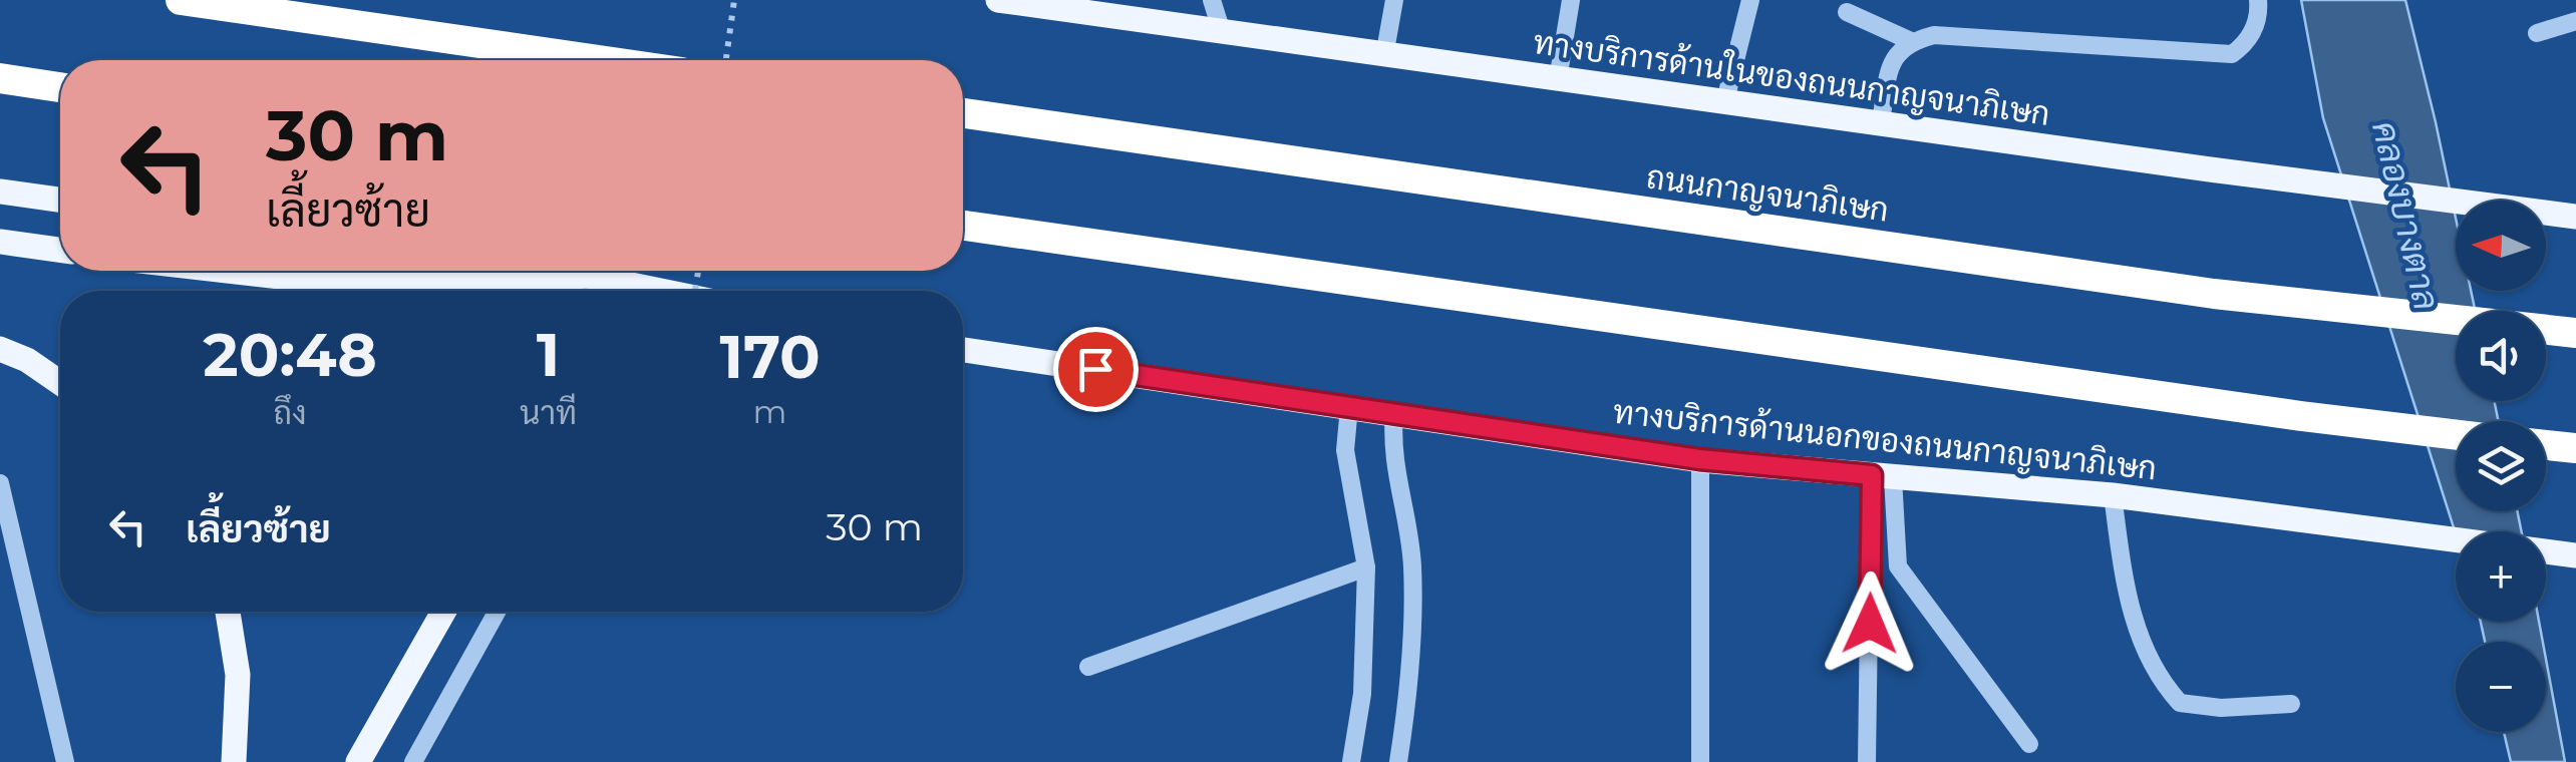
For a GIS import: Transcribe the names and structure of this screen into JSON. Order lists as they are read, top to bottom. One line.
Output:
{"streets":{"highway":["ถนนกาญจนาภิเษก"],"main road":["ทางบริการด้านในของถนนกาญจนาภิเษก","ทางบริการด้านนอกของถนนกาญจนาภิเษก"]},"water":["คลองบางตาล"],"north":"left","page":{"turn":["30 m","เลี้ยวซ้าย"],"map_buttons":["+","−"],"eta":["20:48","ถึง","1","นาที","170","m"],"list":[{"name":"เลี้ยวซ้าย","value":"30 m"}]}}
